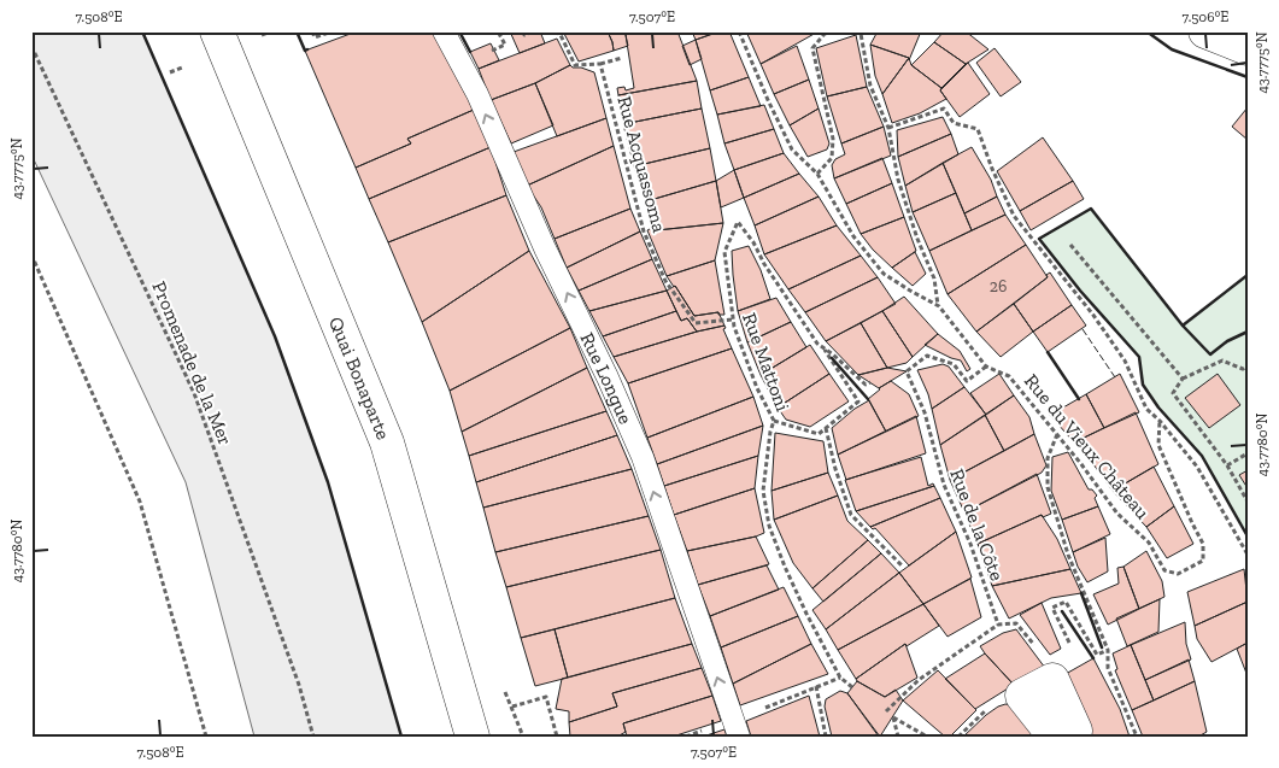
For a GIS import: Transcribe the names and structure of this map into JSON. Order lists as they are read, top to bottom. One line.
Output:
{"streets":{"main road":["Quai Bonaparte"],"lane":["Rue Longue"],"path":["Rue Acquassoma","Rue Mattoni","Promenade de la Mer","Rue du Vieux Château","Rue de la Côte"]},"crossings":[["Rue Acquassoma","Rue Mattoni"],["Rue du Vieux Château","Rue de la Côte"]],"one_way":["Rue Longue"],"house_numbers":["26"],"coordinates":["7.508°E","7.507°E","7.506°E","43.7775°N","43.7780°N"]}
